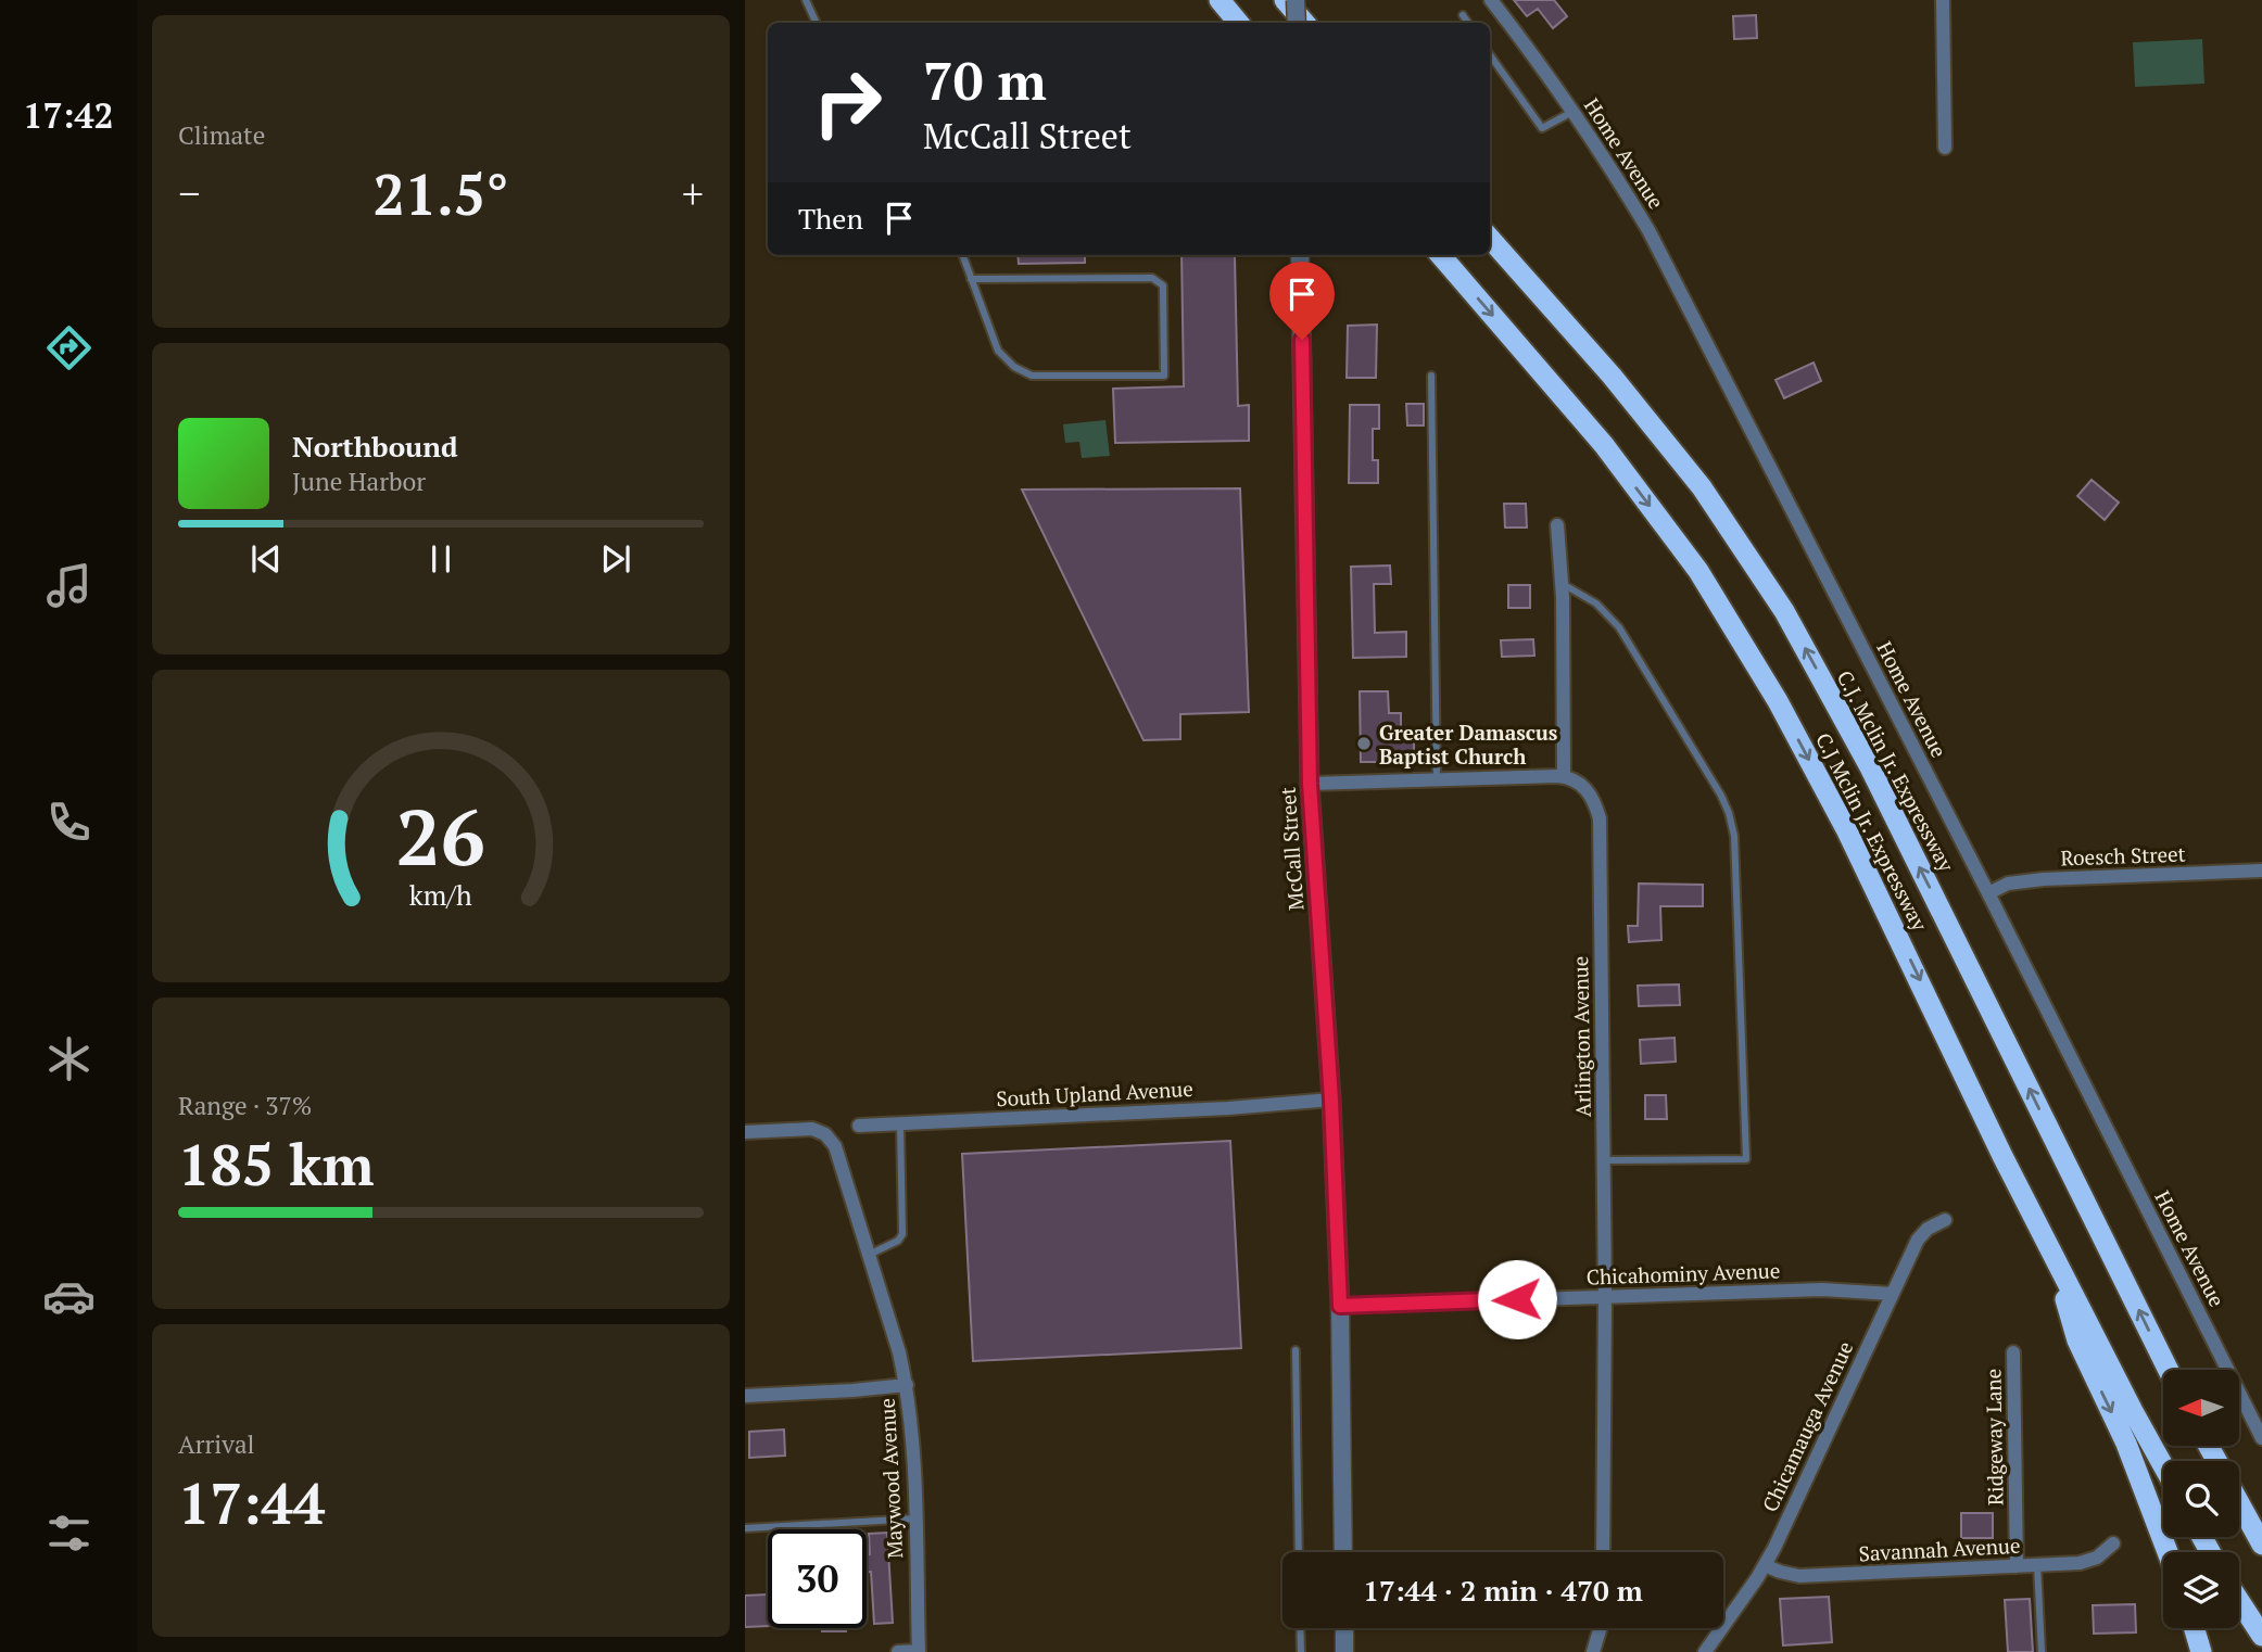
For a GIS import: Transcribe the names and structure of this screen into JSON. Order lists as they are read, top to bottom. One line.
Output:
{"streets":{"highway":["C.J. Mclin Jr. Expressway","C.J Mclin Jr. Expressway"],"street":["Home Avenue","McCall Street","Roesch Street","Arlington Avenue","South Upland Avenue","Chicahominy Avenue","Chicamauga Avenue","Ridgeway Lane","Maywood Avenue","Savannah Avenue"]},"crossings":[["Home Avenue","Roesch Street"],["McCall Street","South Upland Avenue"],["McCall Street","Chicahominy Avenue"],["Arlington Avenue","Chicahominy Avenue"],["Chicahominy Avenue","Chicamauga Avenue"],["Chicamauga Avenue","Savannah Avenue"],["Ridgeway Lane","Savannah Avenue"]],"one_way":["C.J. Mclin Jr. Expressway","C.J Mclin Jr. Expressway"],"places":["Greater Damascus Baptist Church"],"north":"left","page":{"tabs":"17:42","tile":["Climate",["Range · 37%","185 km"],["Arrival","17:44"]],"turn":["70 m","McCall Street"],"heat":["−","21.5°","+"],"then":"Then","song":["Northbound","June Harbor"],"limit":"30","trip":"17:44 · 2 min · 470 m","gauge":["26","km/h"]}}
